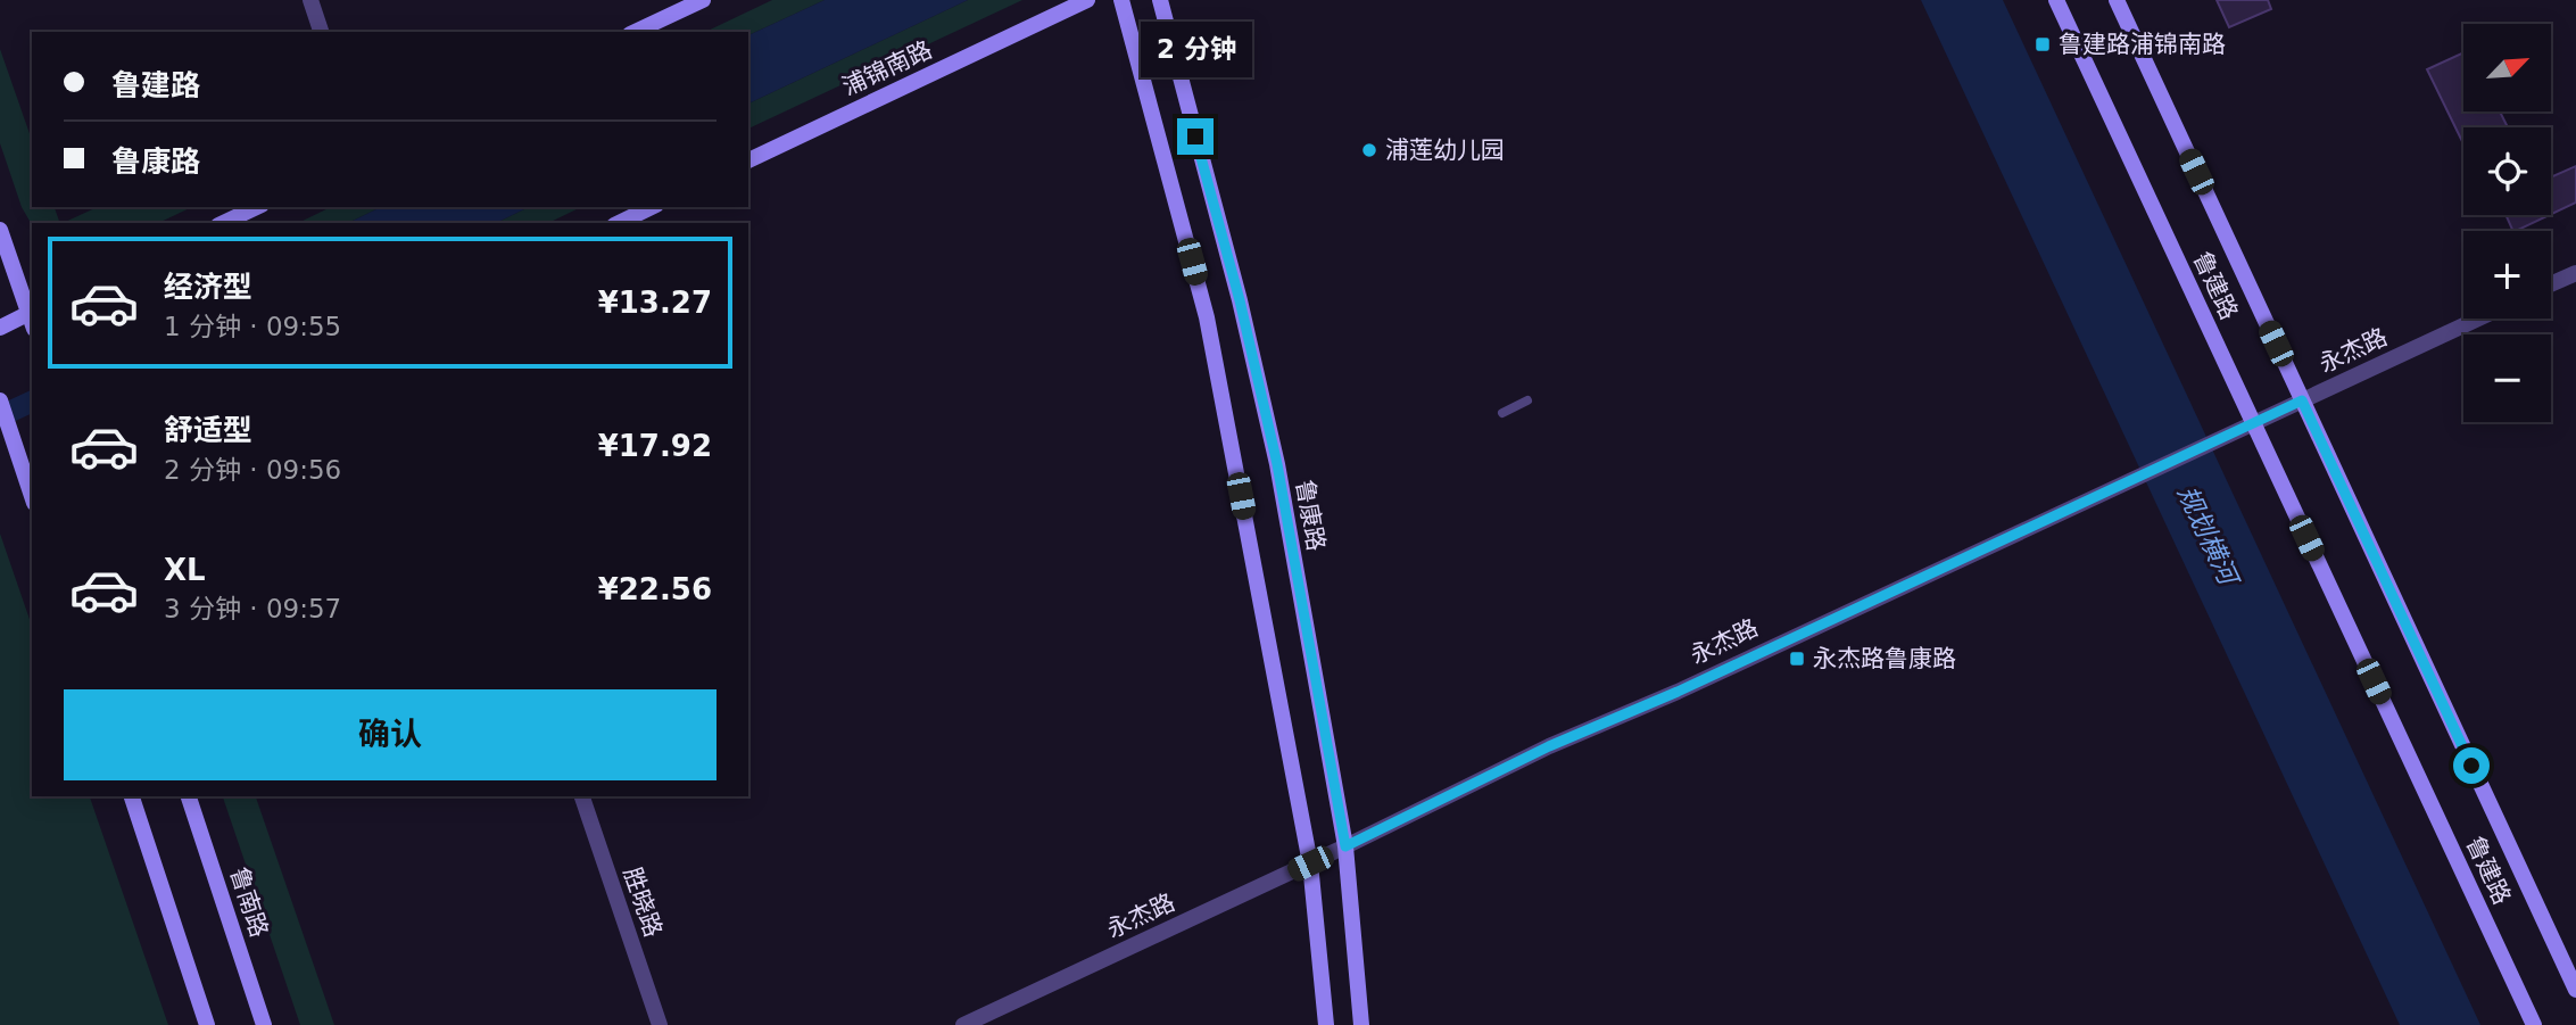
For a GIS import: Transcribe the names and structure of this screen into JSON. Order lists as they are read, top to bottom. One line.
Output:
{"streets":{"street":["浦锦南路","鲁建路","永杰路","鲁康路","鲁南路","胜晓路"]},"crossings":[["鲁建路","永杰路"],["永杰路","鲁康路"]],"water":["规划横河"],"places":{"transit":["鲁建路浦锦南路","永杰路鲁康路"],"other":["浦莲幼儿园"]},"north":"top right","page":{"bubble":"2 分钟","map_buttons":["+","−"],"banner":["鲁建路","鲁康路"],"list":[{"name":"经济型","note":"1 分钟 · 09:55","value":"¥13.27"},{"name":"舒适型","note":"2 分钟 · 09:56","value":"¥17.92"},{"name":"XL","note":"3 分钟 · 09:57","value":"¥22.56"}],"buttons":"确认"}}
